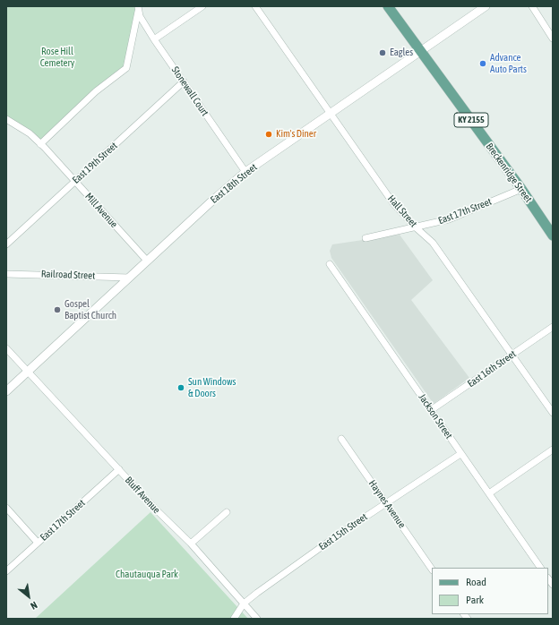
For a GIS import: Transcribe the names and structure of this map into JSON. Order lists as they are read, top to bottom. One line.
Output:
{"streets":{"main road":["KY 2155","Breckenridge Street"],"street":["Stonewall Court","East 19th Street","East 18th Street","Mill Avenue","Hall Street","East 17th Street","Railroad Street","East 16th Street","Jackson Street","Bluff Avenue","Haynes Avenue","East 15th Street"]},"crossings":[["Stonewall Court","East 19th Street"],["Stonewall Court","East 18th Street"],["East 19th Street","Mill Avenue"],["Breckenridge Street","East 18th Street"],["Breckenridge Street","East 17th Street"],["East 18th Street","Mill Avenue"],["East 18th Street","Hall Street"],["East 18th Street","Railroad Street"],["East 18th Street","Bluff Avenue"],["Hall Street","East 17th Street"],["Hall Street","East 16th Street"],["East 17th Street","Bluff Avenue"],["East 16th Street","Jackson Street"],["Jackson Street","East 15th Street"],["Bluff Avenue","East 15th Street"],["Haynes Avenue","East 15th Street"]],"parks":["Rose Hill Cemetery","Chautauqua Park"],"places":["Eagles","Advance Auto Parts","Kim's Diner","Gospel Baptist Church","Sun Windows & Doors"],"legend":["Road","Park"],"north":"bottom right"}
